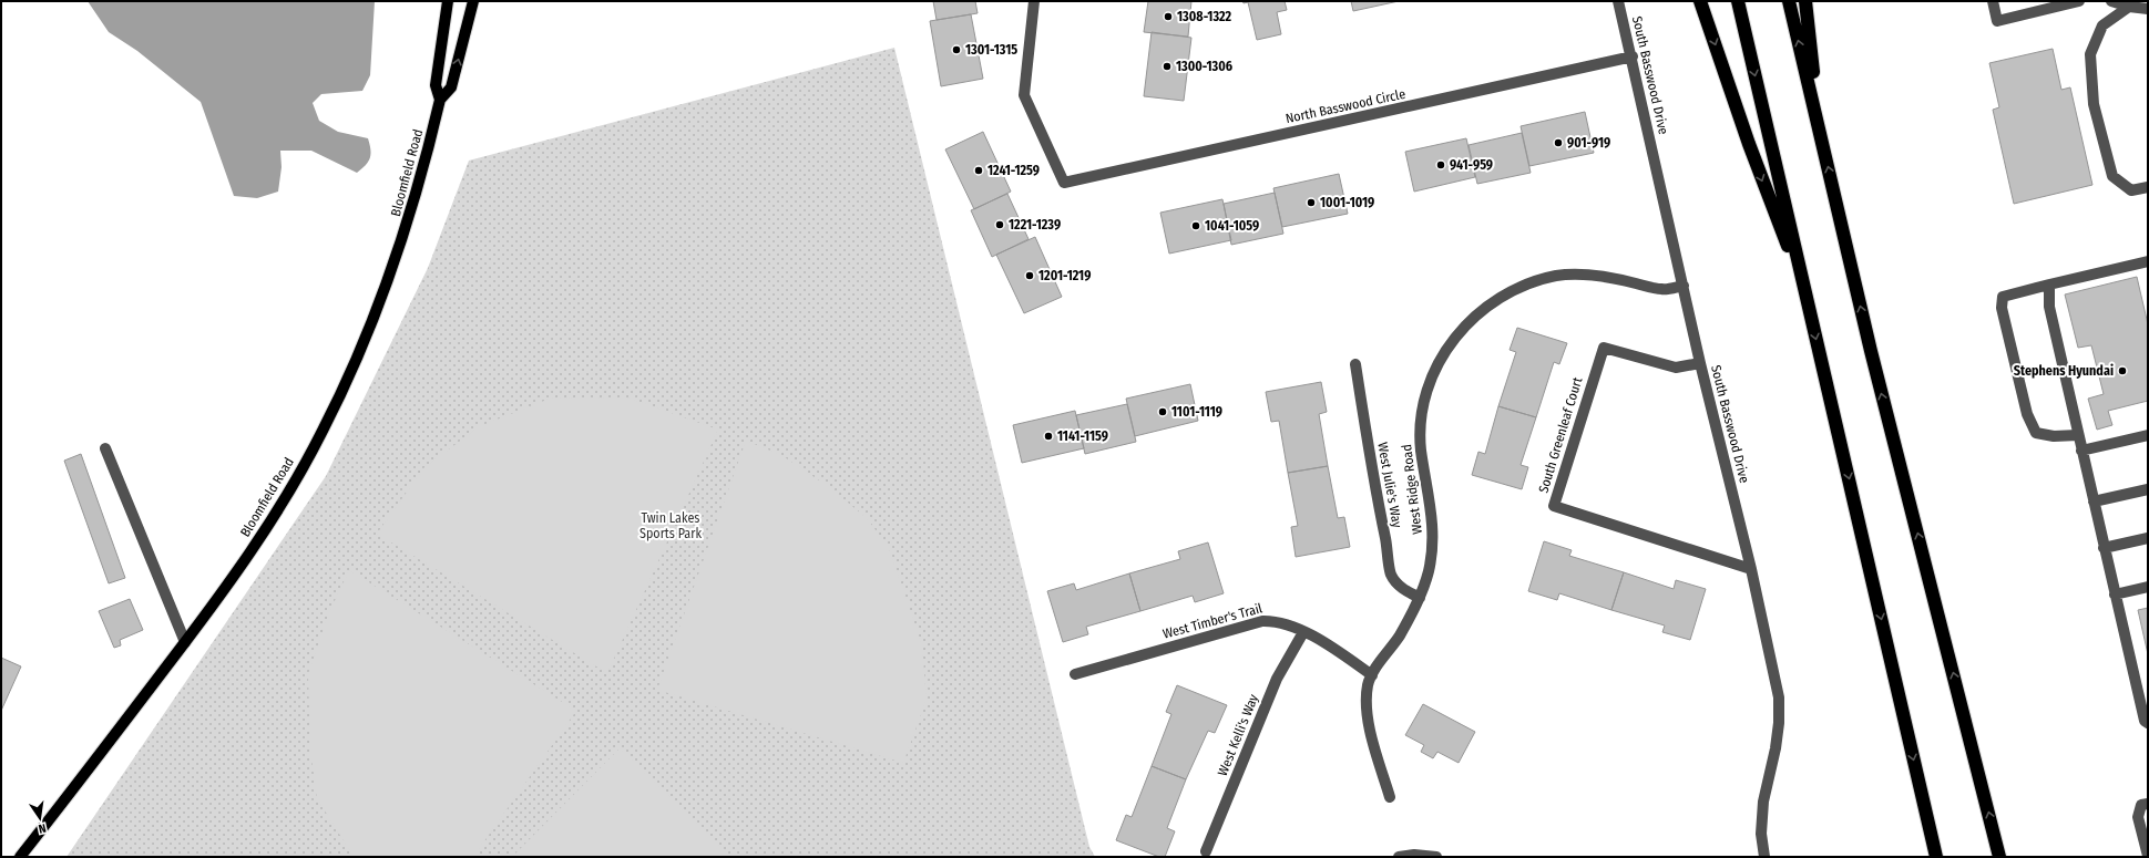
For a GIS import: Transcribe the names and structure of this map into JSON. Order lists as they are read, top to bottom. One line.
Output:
{"streets":{"main road":["Bloomfield Road"],"street":["South Basswood Drive","North Basswood Circle","South Greenleaf Court","West Julie's Way","West Ridge Road","West Timber's Trail","West Kelli's Way"]},"crossings":[["South Basswood Drive","North Basswood Circle"],["South Basswood Drive","South Greenleaf Court"],["South Basswood Drive","West Ridge Road"],["West Julie's Way","West Ridge Road"],["West Ridge Road","West Timber's Trail"],["West Timber's Trail","West Kelli's Way"]],"parks":["Twin Lakes Sports Park"],"places":["1308-1322","1301-1315","1300-1306","901-919","941-959","1241-1259","1001-1019","1221-1239","1041-1059","1201-1219","Stephens Hyundai","1101-1119","1141-1159"],"north":"bottom"}
